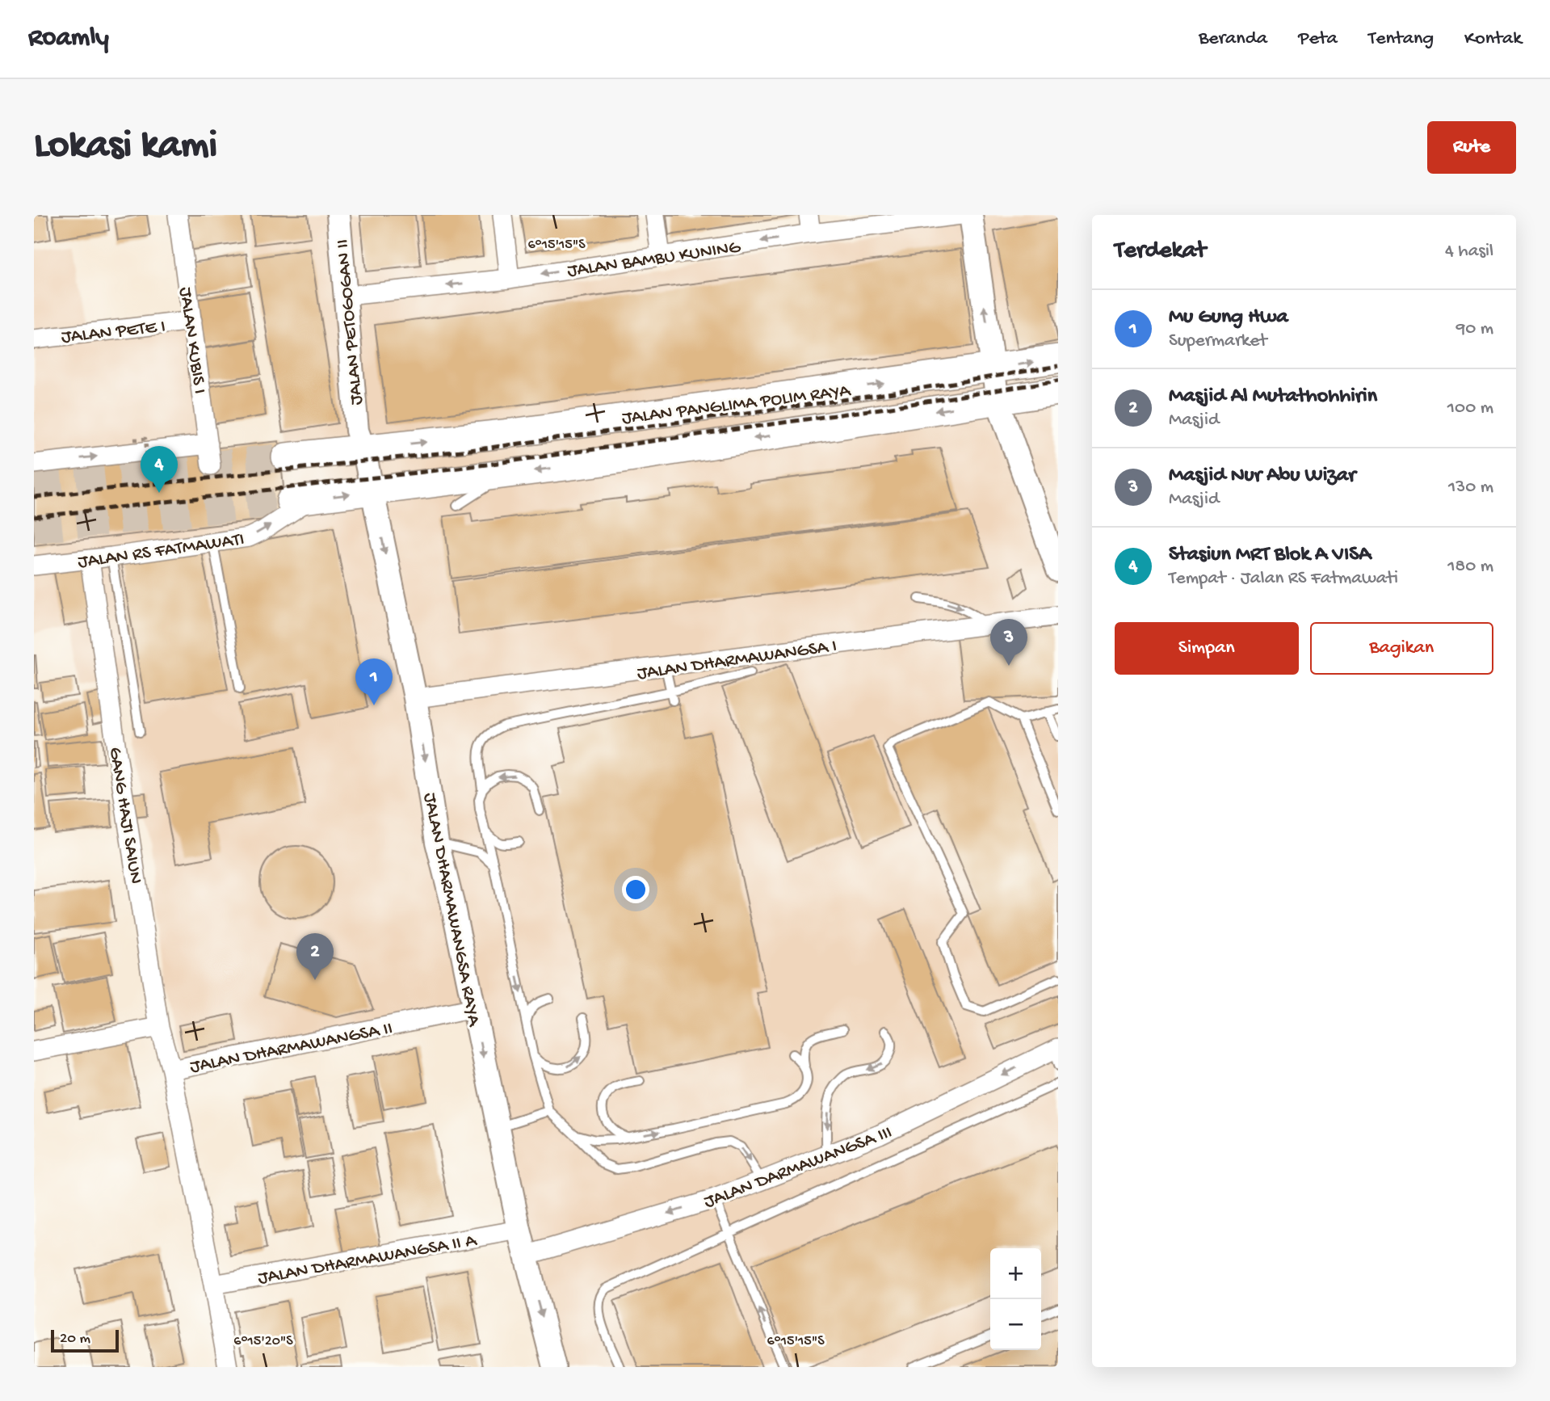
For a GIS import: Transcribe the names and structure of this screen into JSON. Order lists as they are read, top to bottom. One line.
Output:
{"streets":{"main road":["JALAN PANGLIMA POLIM RAYA","JALAN RS FATMAWATI"],"street":["JALAN BAMBU KUNING","JALAN PETOGOGAN II","JALAN PETE I","JALAN KUBIS I","JALAN DHARMAWANGSA I","GANG HAJI SAIUN","JALAN DHARMAWANGSA RAYA","JALAN DHARMAWANGSA II","JALAN DARMAWANGSA III","JALAN DHARMAWANGSA II A"]},"crossings":[["JALAN BAMBU KUNING","JALAN PETOGOGAN II"],["JALAN PETOGOGAN II","JALAN PANGLIMA POLIM RAYA"],["JALAN PETOGOGAN II","JALAN DHARMAWANGSA RAYA"],["JALAN PETE I","JALAN KUBIS I"],["JALAN PANGLIMA POLIM RAYA","JALAN RS FATMAWATI"],["JALAN PANGLIMA POLIM RAYA","JALAN DHARMAWANGSA RAYA"],["JALAN RS FATMAWATI","GANG HAJI SAIUN"],["JALAN RS FATMAWATI","JALAN DHARMAWANGSA RAYA"],["JALAN DHARMAWANGSA I","JALAN DHARMAWANGSA RAYA"],["GANG HAJI SAIUN","JALAN DHARMAWANGSA II"],["JALAN DHARMAWANGSA RAYA","JALAN DHARMAWANGSA II"],["JALAN DHARMAWANGSA RAYA","JALAN DARMAWANGSA III"],["JALAN DHARMAWANGSA RAYA","JALAN DHARMAWANGSA II A"],["JALAN DHARMAWANGSA II","JALAN DHARMAWANGSA II A"]],"one_way":["JALAN BAMBU KUNING","JALAN DHARMAWANGSA RAYA","JALAN DARMAWANGSA III"],"scale_bar":"20 m","page":{"header":"Roamly","nav":["Beranda","Peta","Tentang","Kontak"],"buttons":["Rute",["Simpan","Bagikan"]],"title":"Lokasi kami","heading":["Terdekat","4 hasil"],"list":[{"mark":"1","name":"Mu Gung Hwa","note":"Supermarket","value":"90 m"},{"mark":"2","name":"Masjid Al Mutathohhirin","note":"Masjid","value":"100 m"},{"mark":"3","name":"Masjid Nur Abu Wizar","note":"Masjid","value":"130 m"},{"mark":"4","name":"Stasiun MRT Blok A VISA","note":"Tempat · Jalan RS Fatmawati","value":"180 m"}],"pins":["4","3","1","2"],"map_buttons":["+","−"],"scale":"20 m"},"coordinates":["6°15'15\"S","6°15'20\"S"]}
